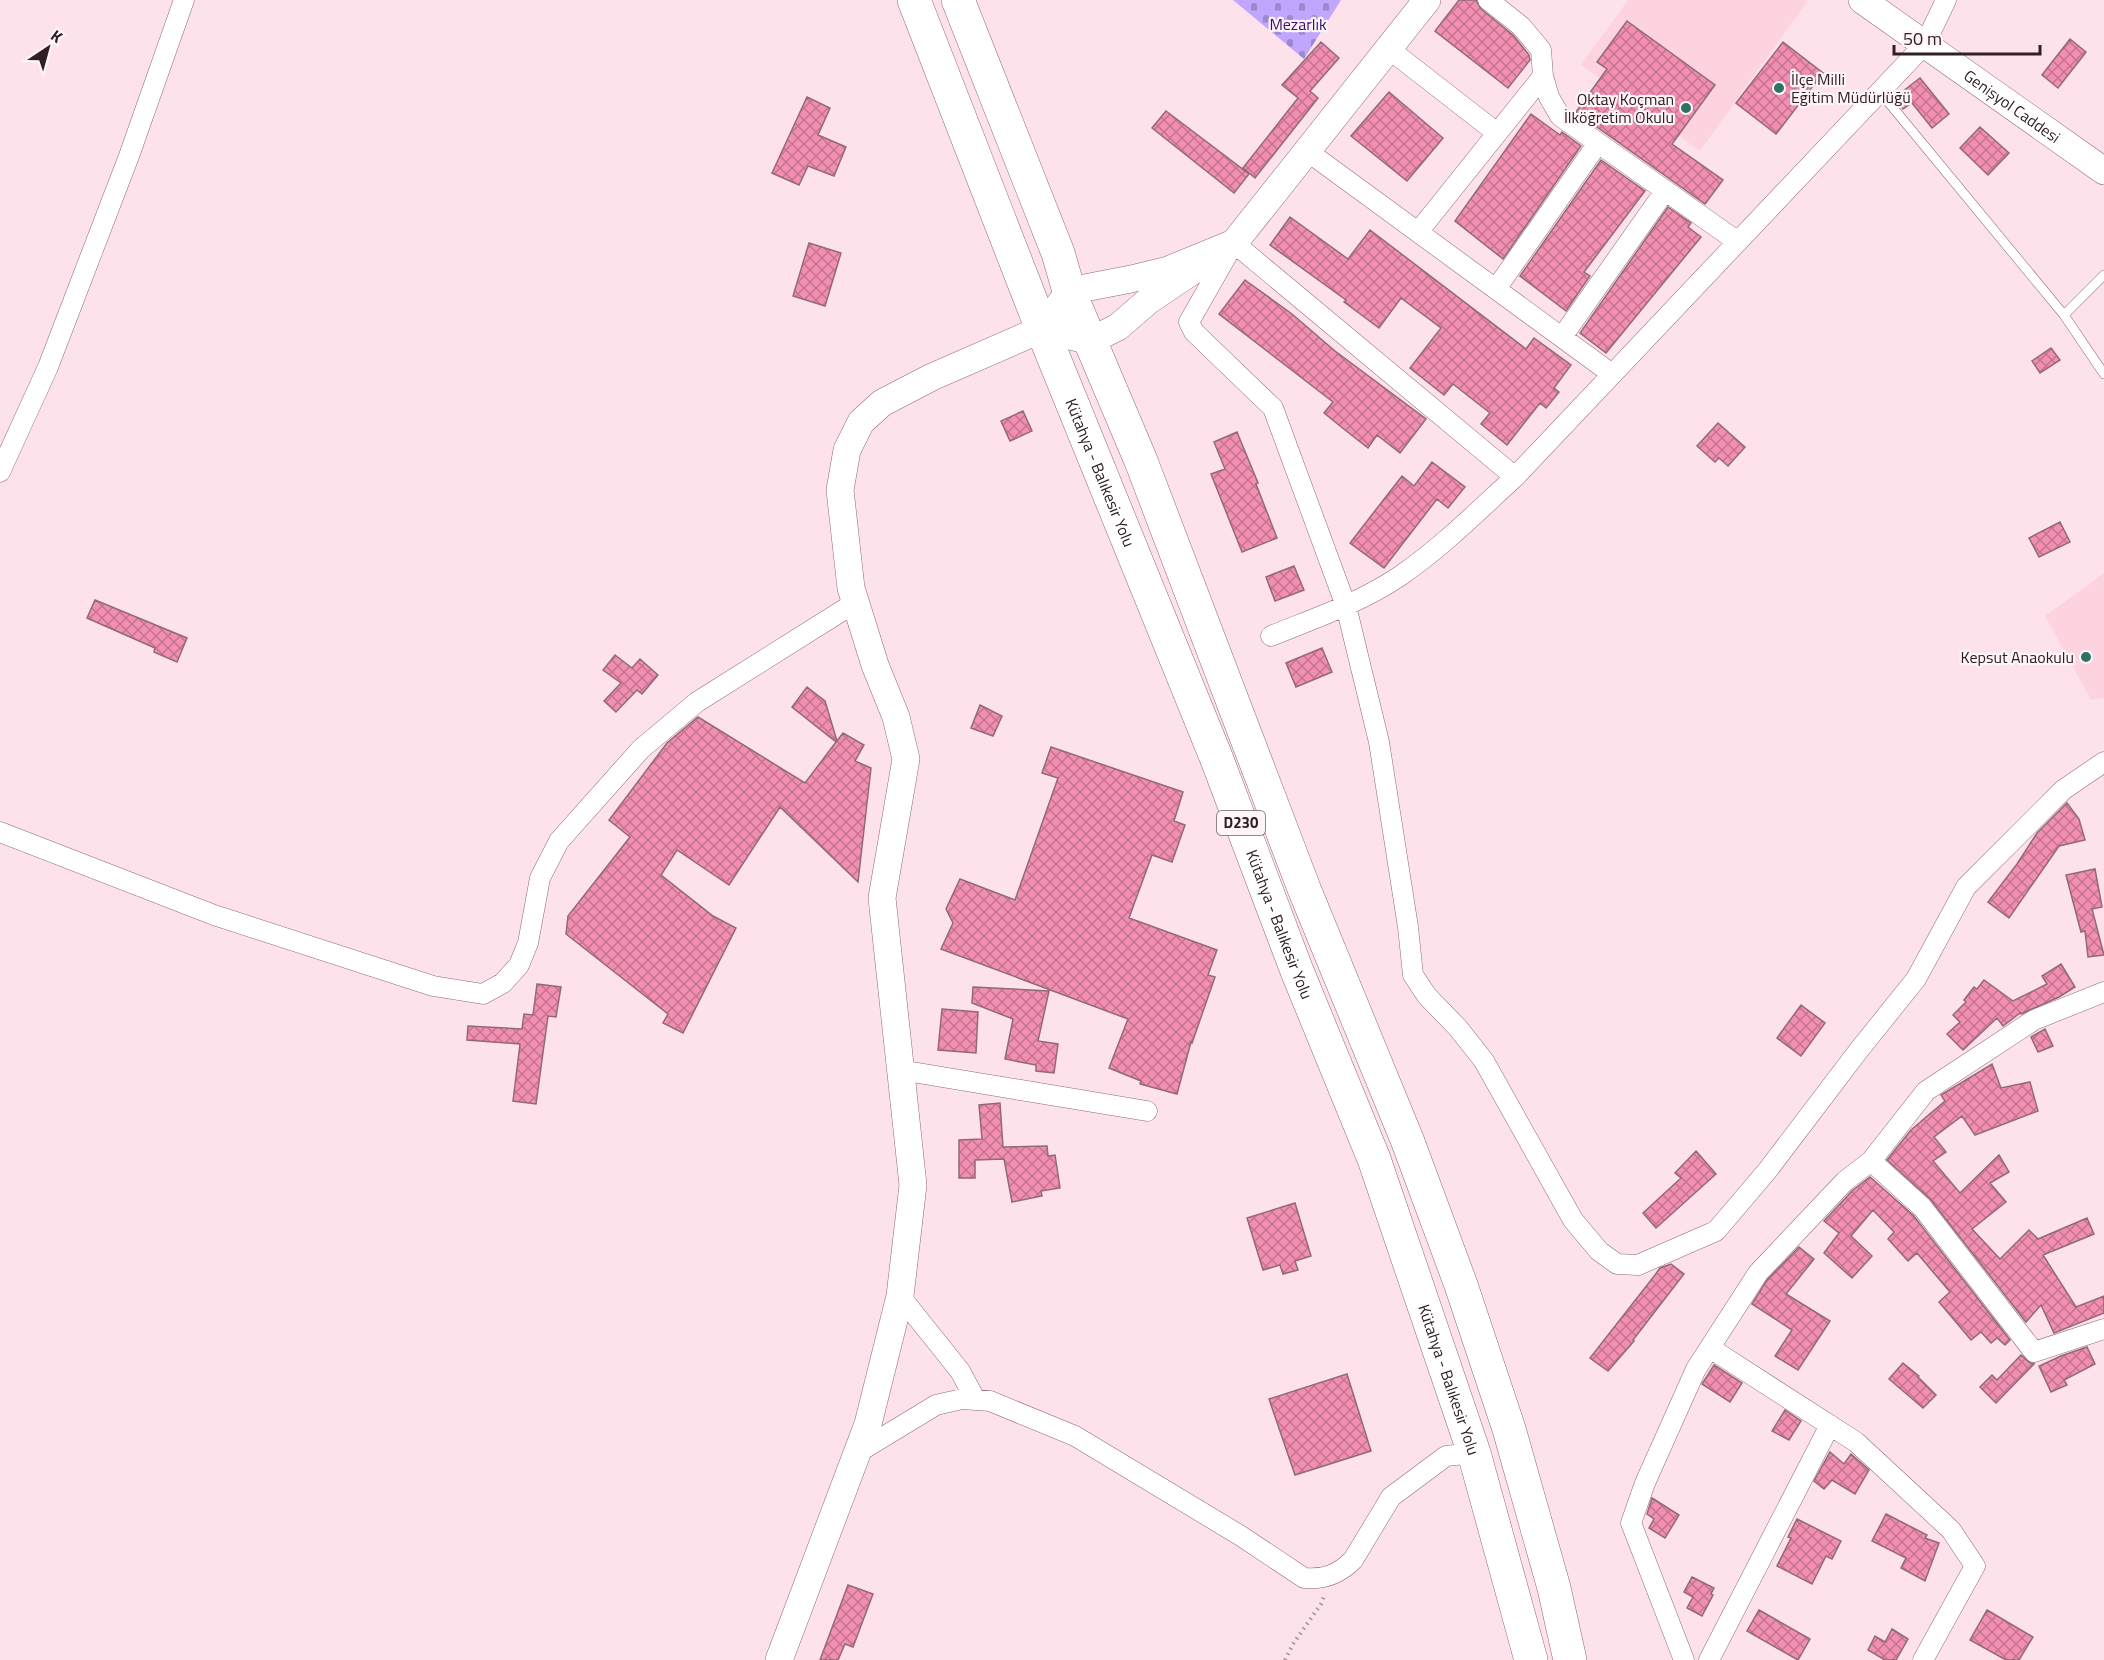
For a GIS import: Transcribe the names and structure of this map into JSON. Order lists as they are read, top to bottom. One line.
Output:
{"streets":{"highway":["Kütahya - Balıkesir Yolu","D230"],"street":["Genişyol Caddesi"]},"parks":["Mezarlık"],"places":["İlçe Milli Eğitim Müdürlüğü","Oktay Koçman İlköğretim Okulu","Kepsut Anaokulu"],"scale_bar":"50 m","north":"top right"}
